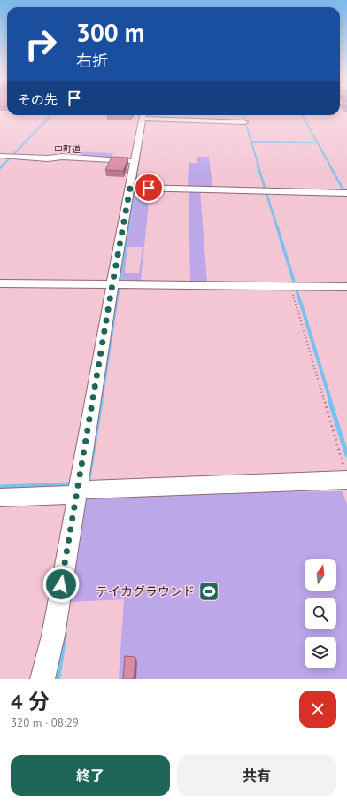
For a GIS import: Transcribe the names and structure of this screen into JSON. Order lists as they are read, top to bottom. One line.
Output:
{"streets":{"street":["中町道"]},"places":{"sports":["テイカグラウンド"]},"north":"top","page":{"turn":["300 m","右折"],"then":"その先","heading":["4 分","320 m · 08:29"],"buttons":["終了","共有"]}}
